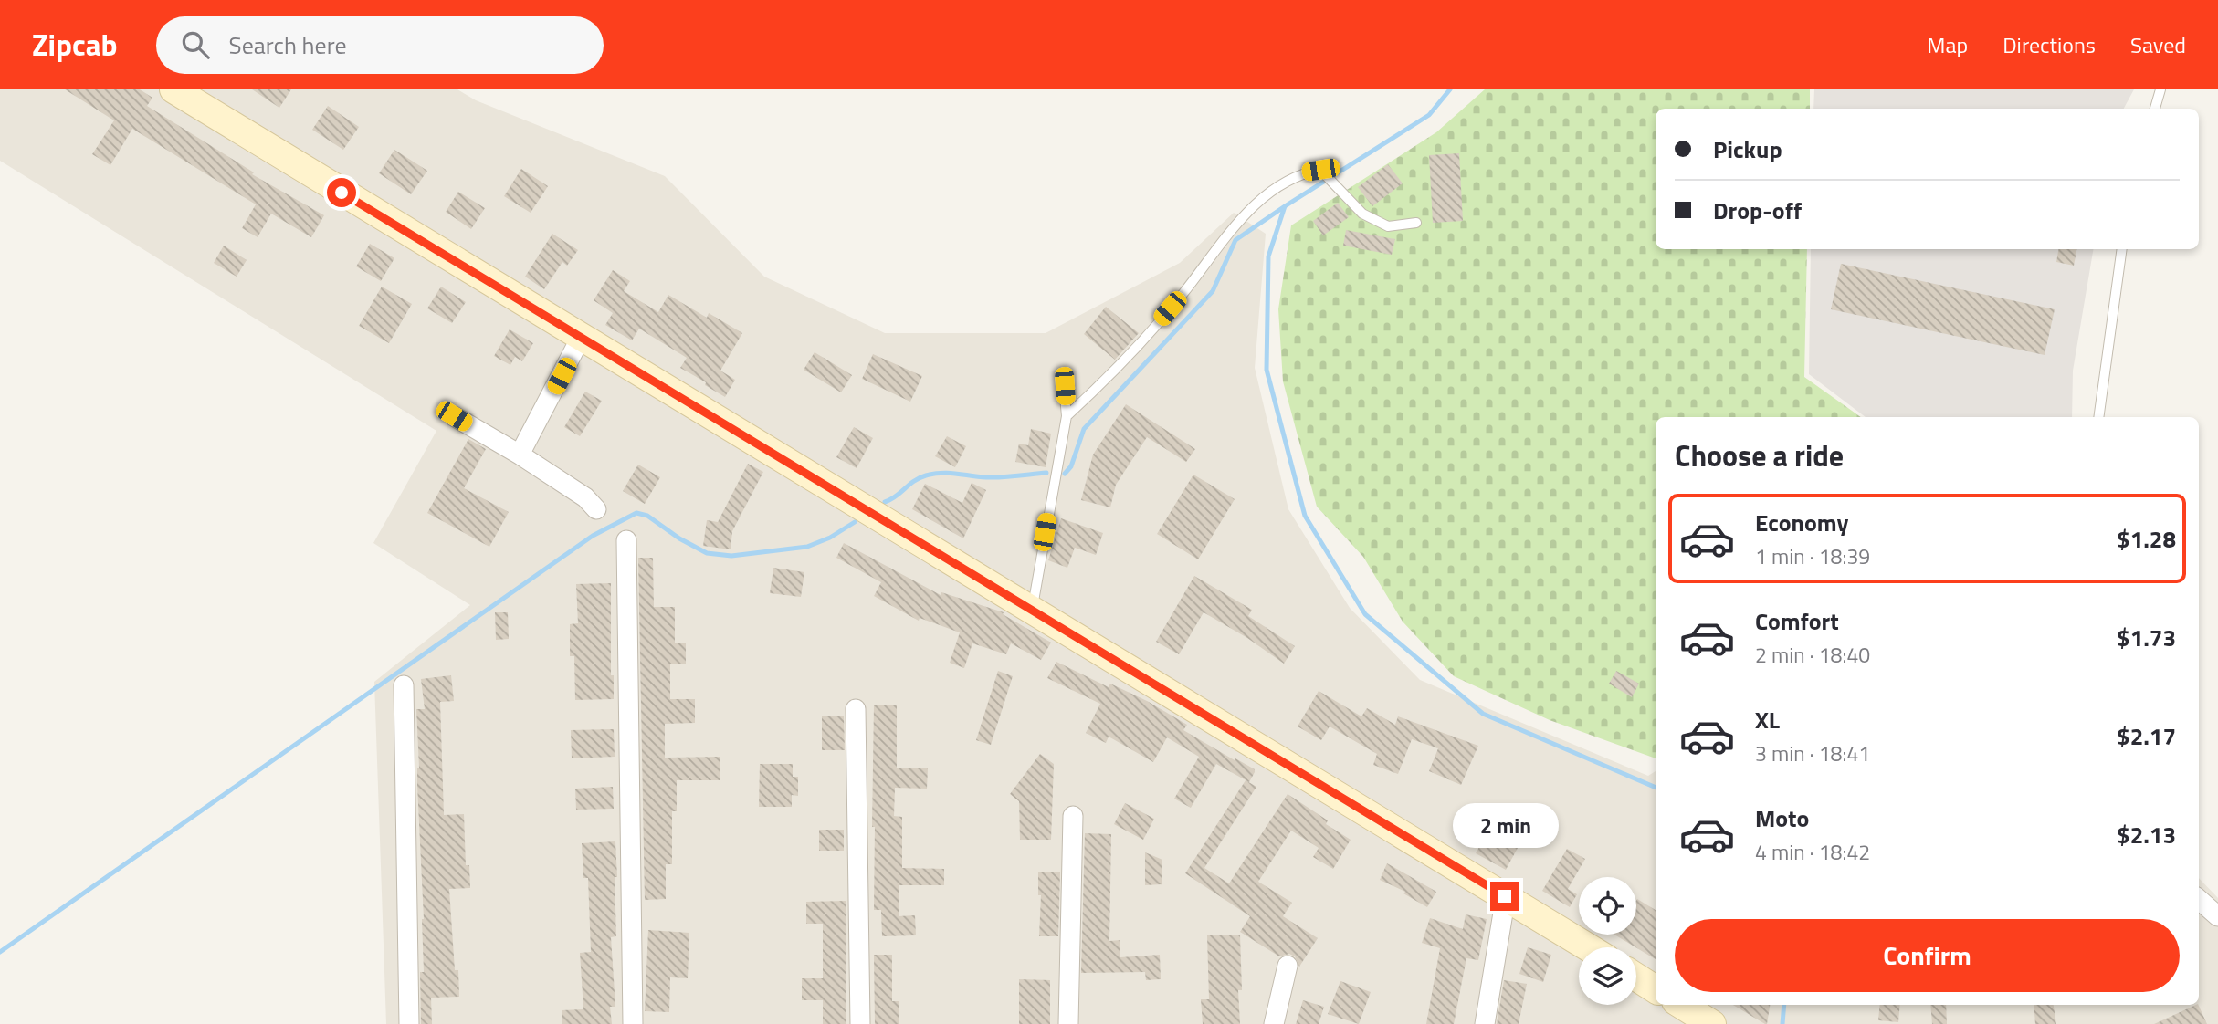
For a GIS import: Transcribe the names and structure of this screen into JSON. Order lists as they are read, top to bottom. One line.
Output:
{"page":{"header":"Zipcab","search":"Search here","nav":["Map","Directions","Saved"],"banner":["Pickup","Drop-off"],"heading":"Choose a ride","list":[{"name":"Economy","note":"1 min · 18:39","value":"$1.28"},{"name":"Comfort","note":"2 min · 18:40","value":"$1.73"},{"name":"XL","note":"3 min · 18:41","value":"$2.17"},{"name":"Moto","note":"4 min · 18:42","value":"$2.13"}],"bubble":"2 min","buttons":"Confirm"}}
